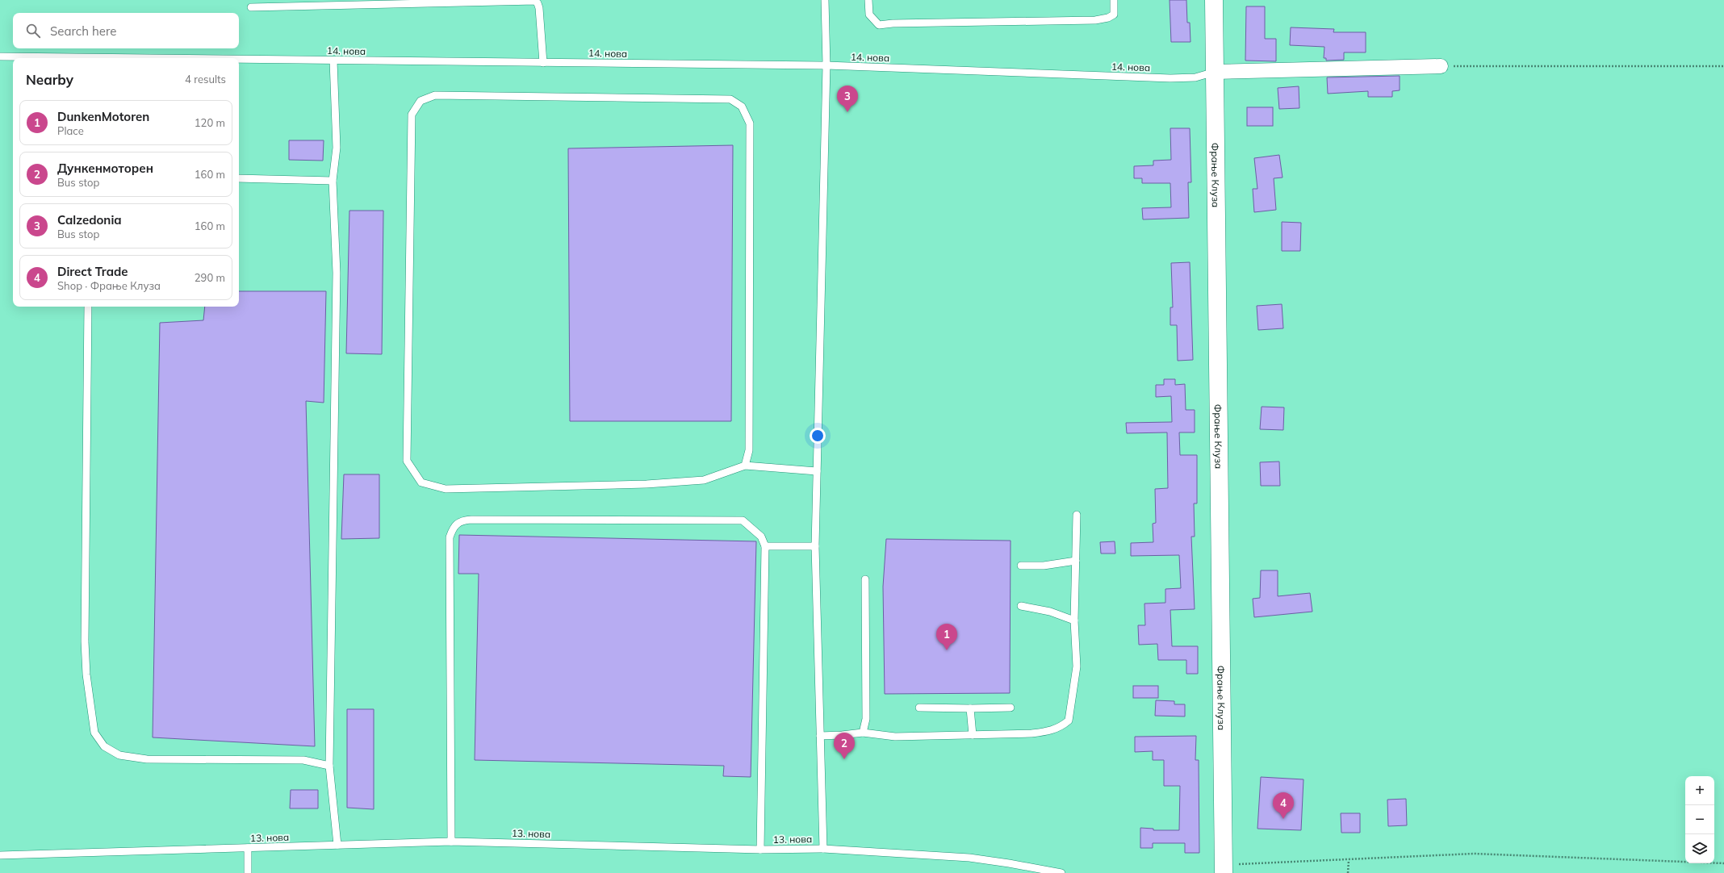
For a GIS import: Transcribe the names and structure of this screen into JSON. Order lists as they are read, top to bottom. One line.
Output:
{"streets":{"main road":["Фрање Клуза"],"lane":["14. нова","13. нова"]},"crossings":[["14. нова","Фрање Клуза"]],"page":{"search":"Search here","heading":["Nearby","4 results"],"pins":["3","1","2","4"],"list":[{"mark":"1","name":"DunkenMotoren","note":"Place","value":"120 m"},{"mark":"2","name":"Дункенмоторен","note":"Bus stop","value":"160 m"},{"mark":"3","name":"Calzedonia","note":"Bus stop","value":"160 m"},{"mark":"4","name":"Direct Trade","note":"Shop · Фрање Клуза","value":"290 m"}],"map_buttons":["+","−"]}}
